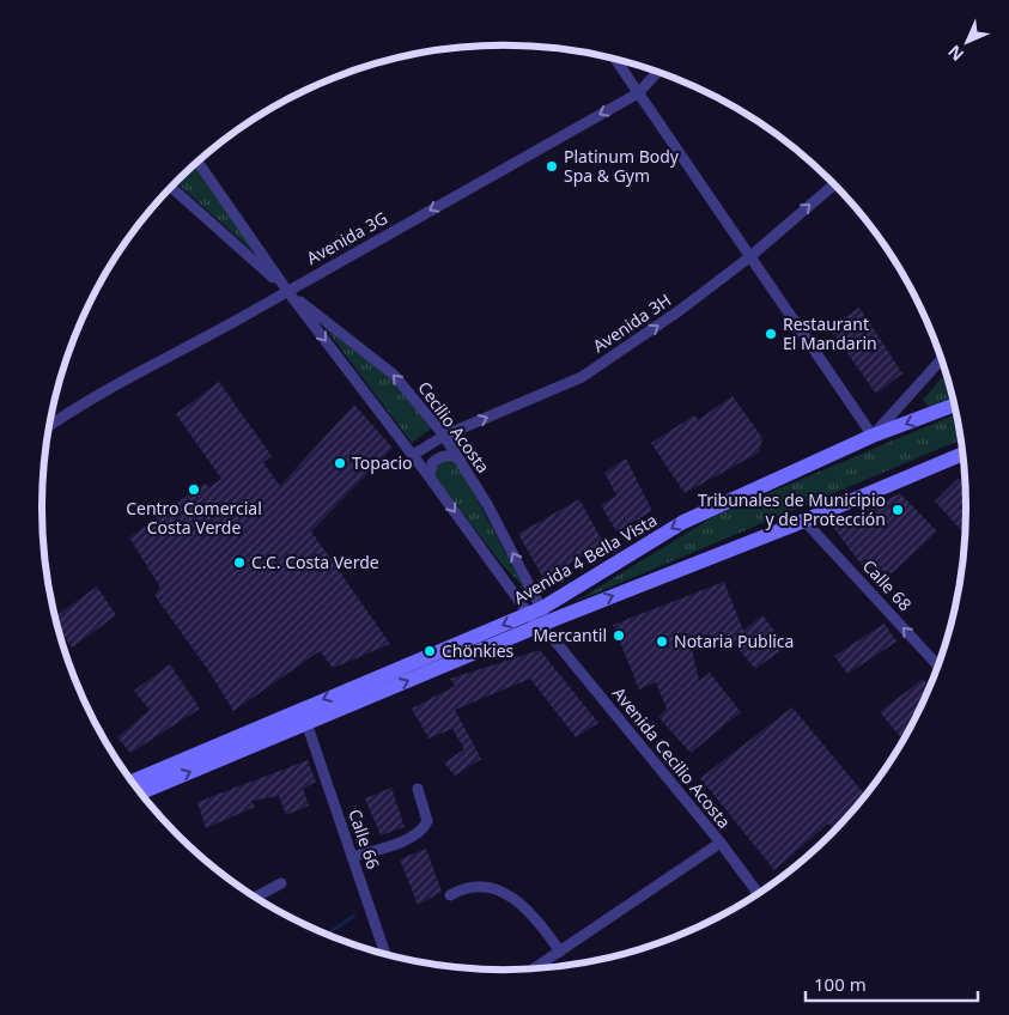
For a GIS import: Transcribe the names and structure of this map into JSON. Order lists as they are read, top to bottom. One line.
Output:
{"streets":{"street":["Avenida 3G","Avenida 3H","Cecilio Acosta","Avenida 4 Bella Vista","Calle 68","Avenida Cecilio Acosta","Calle 66"]},"crossings":[["Avenida 3G","Cecilio Acosta"],["Avenida 3H","Cecilio Acosta"],["Cecilio Acosta","Avenida 4 Bella Vista"],["Cecilio Acosta","Avenida Cecilio Acosta"],["Avenida 4 Bella Vista","Calle 68"],["Avenida 4 Bella Vista","Avenida Cecilio Acosta"],["Avenida 4 Bella Vista","Calle 66"]],"one_way":["Avenida 3G","Avenida 3H","Calle 68"],"places":["Platinum Body Spa & Gym","Restaurant El Mandarin","Topacio","Centro Comercial Costa Verde","Tribunales de Municipio y de Protección","C.C. Costa Verde","Mercantil","Notaria Publica","Chönkies"],"scale_bar":"100 m","north":"bottom left"}
